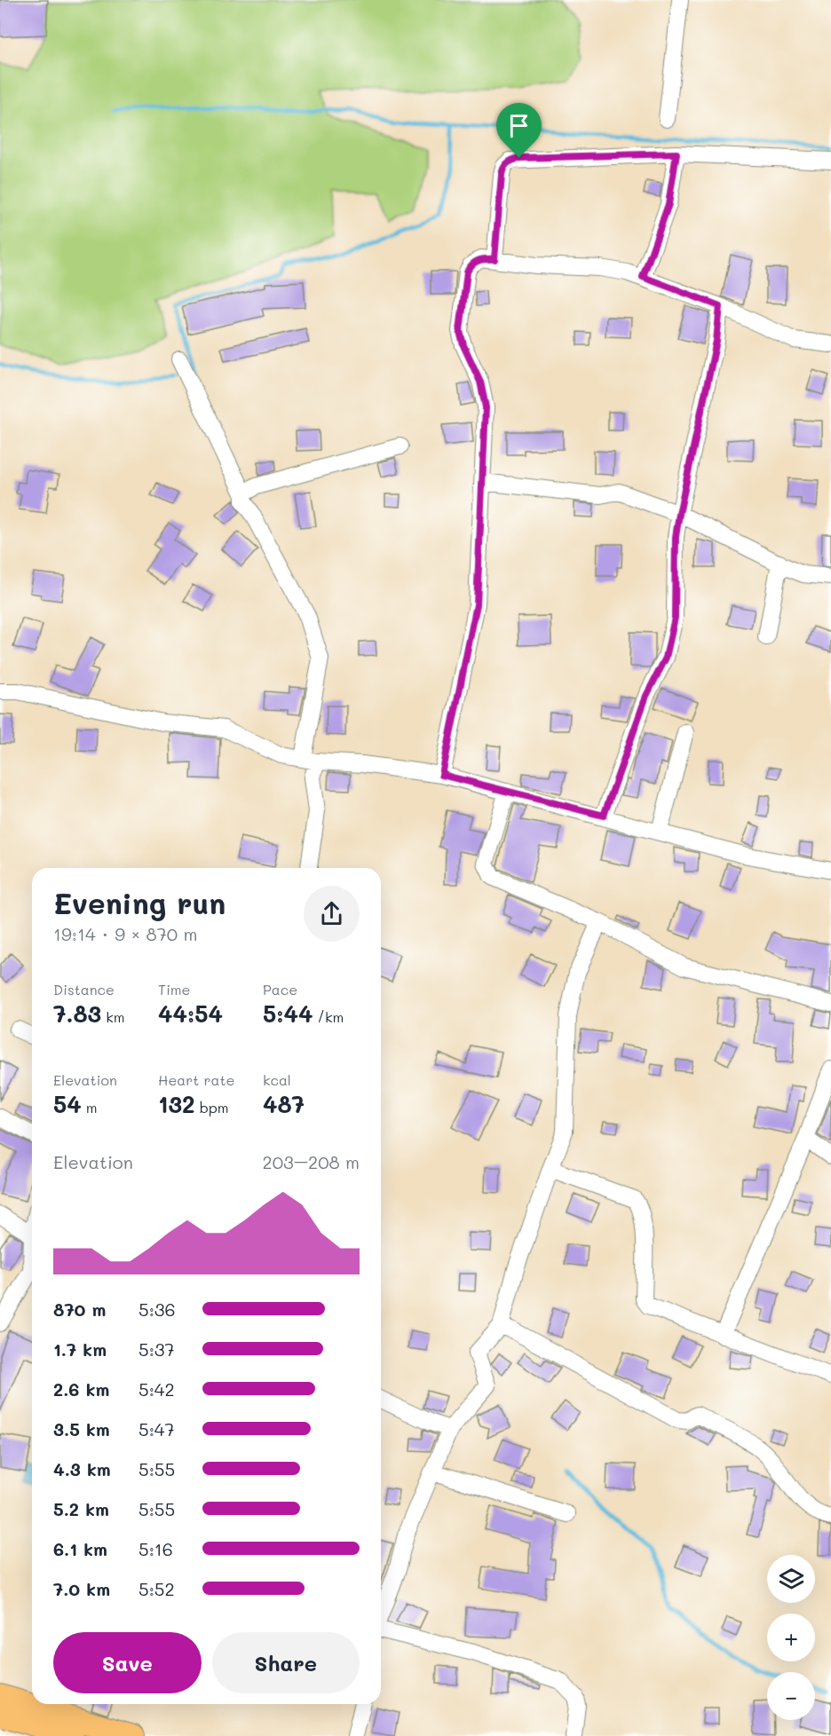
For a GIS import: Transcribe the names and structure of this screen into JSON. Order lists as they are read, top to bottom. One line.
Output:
{"page":{"heading":["Evening run","19:14 · 9 × 870 m"],"stats":[["Distance","7.83 km"],["Time","44:54"],["Pace","5:44 /km"],["Elevation","54 m"],["Heart rate","132 bpm"],["kcal","487"]],"chart":["Elevation","203–208 m"],"list":[{"name":"870 m","note":"5:36"},{"name":"1.7 km","note":"5:37"},{"name":"2.6 km","note":"5:42"},{"name":"3.5 km","note":"5:47"},{"name":"4.3 km","note":"5:55"},{"name":"5.2 km","note":"5:55"},{"name":"6.1 km","note":"5:16"},{"name":"7.0 km","note":"5:52"}],"map_buttons":["+","−"],"buttons":["Save","Share"]}}
